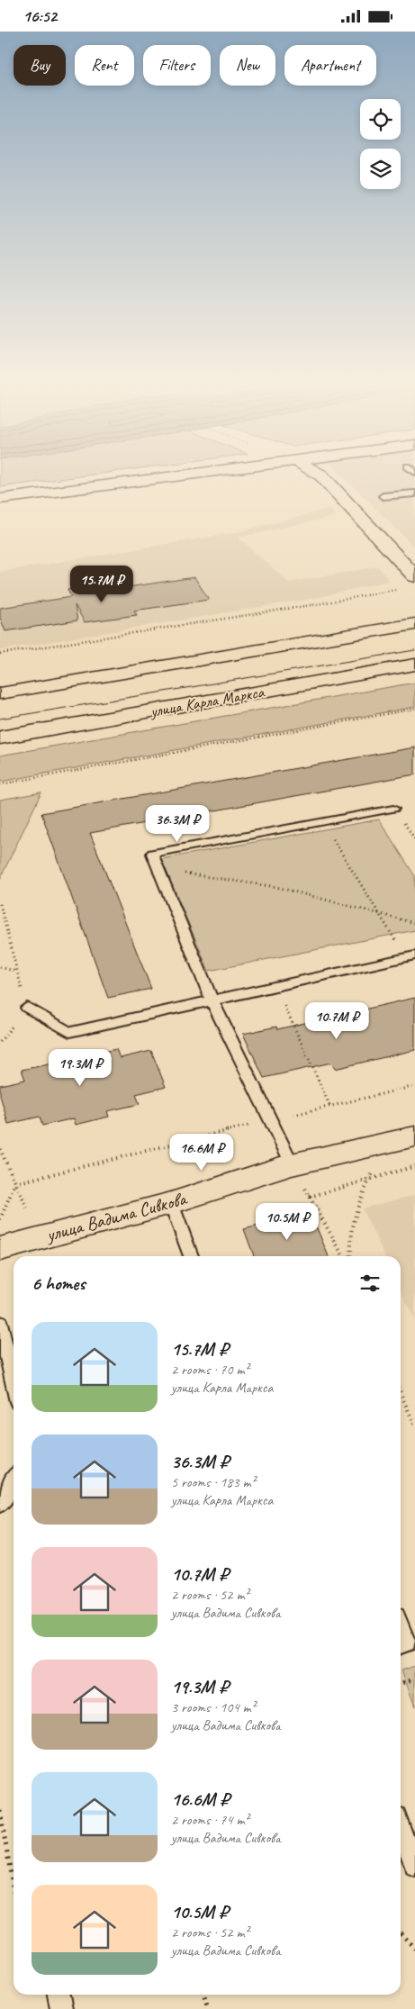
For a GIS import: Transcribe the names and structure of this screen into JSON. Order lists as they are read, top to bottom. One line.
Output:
{"streets":{"street":["улица Карла Маркса","улица Вадима Сивкова"]},"page":{"status":"16:52","chip":["Buy","Rent","Filters","New","Apartment"],"price":["15.7M ₽","36.3M ₽","10.7M ₽","19.3M ₽","16.6M ₽","10.5M ₽"],"heading":"6 homes","list":[{"name":"15.7M ₽","note":"2 rooms · 70 m² · улица Карла Маркса"},{"name":"36.3M ₽","note":"5 rooms · 183 m² · улица Карла Маркса"},{"name":"10.7M ₽","note":"2 rooms · 52 m² · улица Вадима Сивкова"},{"name":"19.3M ₽","note":"3 rooms · 104 m² · улица Вадима Сивкова"},{"name":"16.6M ₽","note":"2 rooms · 74 m² · улица Вадима Сивкова"},{"name":"10.5M ₽","note":"2 rooms · 52 m² · улица Вадима Сивкова"}]}}
